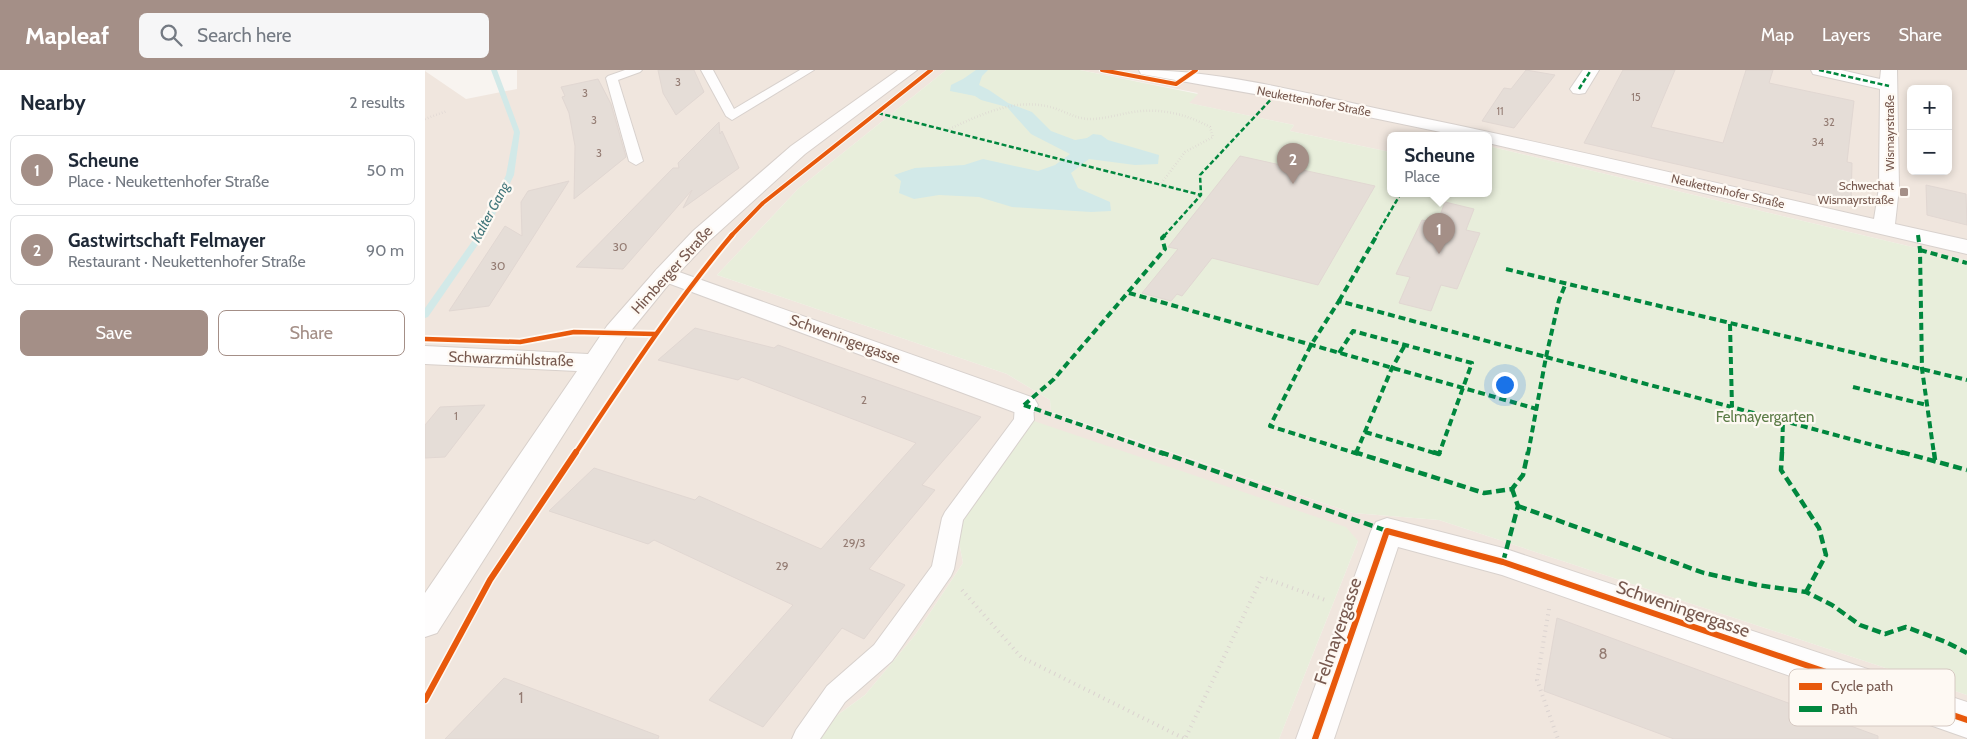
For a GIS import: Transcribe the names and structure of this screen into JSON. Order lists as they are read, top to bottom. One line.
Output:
{"streets":{"street":["Neukettenhofer Straße","Wismayrstraße","Himberger Straße","Schweningergasse","Schwarzmühlstraße","Felmayergasse"]},"crossings":[["Neukettenhofer Straße","Wismayrstraße"],["Himberger Straße","Schweningergasse"],["Himberger Straße","Schwarzmühlstraße"],["Schweningergasse","Felmayergasse"]],"water":["Kalter Gang"],"parks":["Felmayergarten"],"places":{"transit":["Schwechat Wismayrstraße"]},"house_numbers":["3","3","15","11","3","32","34","3","30","30","2","1","29/3","29","8","1"],"legend":["Cycle path","Path"],"page":{"header":"Mapleaf","search":"Search here","nav":["Map","Layers","Share"],"heading":["Nearby","2 results"],"map_buttons":["+","−"],"popup":["Scheune","Place"],"list":[{"mark":"1","name":"Scheune","note":"Place · Neukettenhofer Straße","value":"50 m"},{"mark":"2","name":"Gastwirtschaft Felmayer","note":"Restaurant · Neukettenhofer Straße","value":"90 m"}],"pins":["2","1"],"buttons":["Save","Share"]}}
